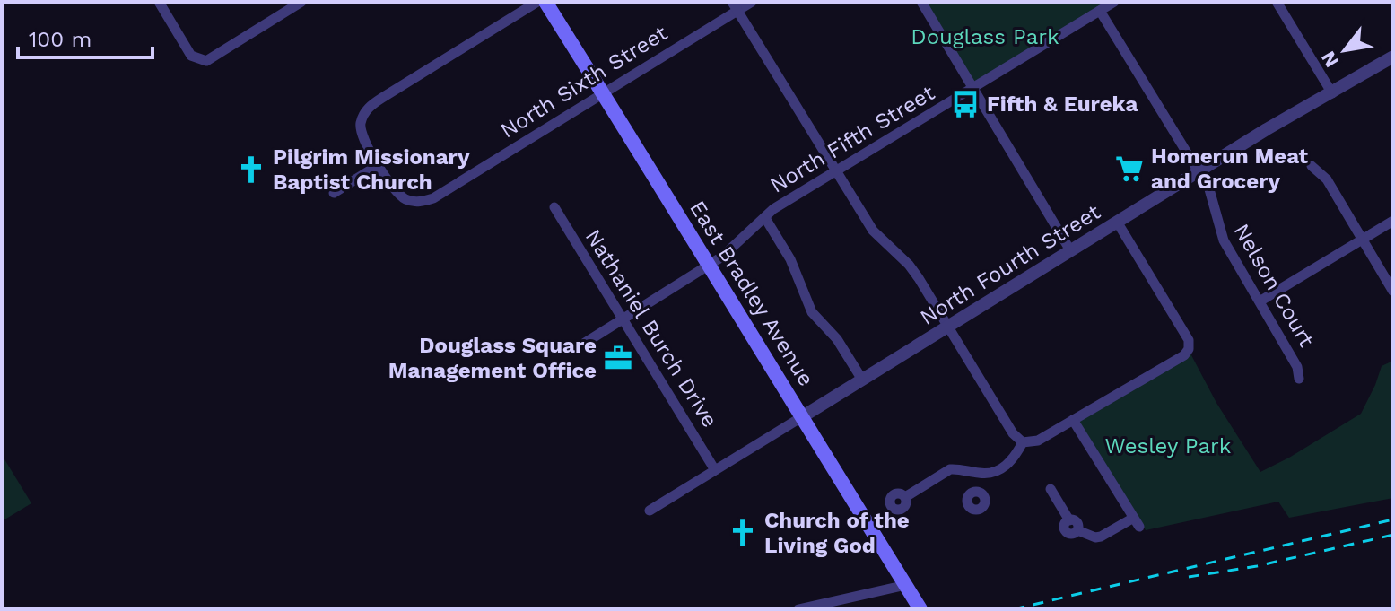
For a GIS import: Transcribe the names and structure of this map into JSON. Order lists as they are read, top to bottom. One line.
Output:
{"streets":{"main road":["East Bradley Avenue"],"street":["North Sixth Street","North Fifth Street","North Fourth Street","Nelson Court","Nathaniel Burch Drive"]},"crossings":[["North Sixth Street","East Bradley Avenue"],["North Fifth Street","Nelson Court"],["North Fifth Street","East Bradley Avenue"],["North Fifth Street","Nathaniel Burch Drive"],["North Fourth Street","Nelson Court"],["North Fourth Street","East Bradley Avenue"],["North Fourth Street","Nathaniel Burch Drive"]],"parks":["Douglass Park","Wesley Park"],"places":{"bus stop":["Fifth & Eureka"],"supermarket":["Homerun Meat and Grocery"],"church":["Pilgrim Missionary Baptist Church","Church of the Living God"],"office":["Douglass Square Management Office"]},"scale_bar":"100 m","north":"bottom left"}
